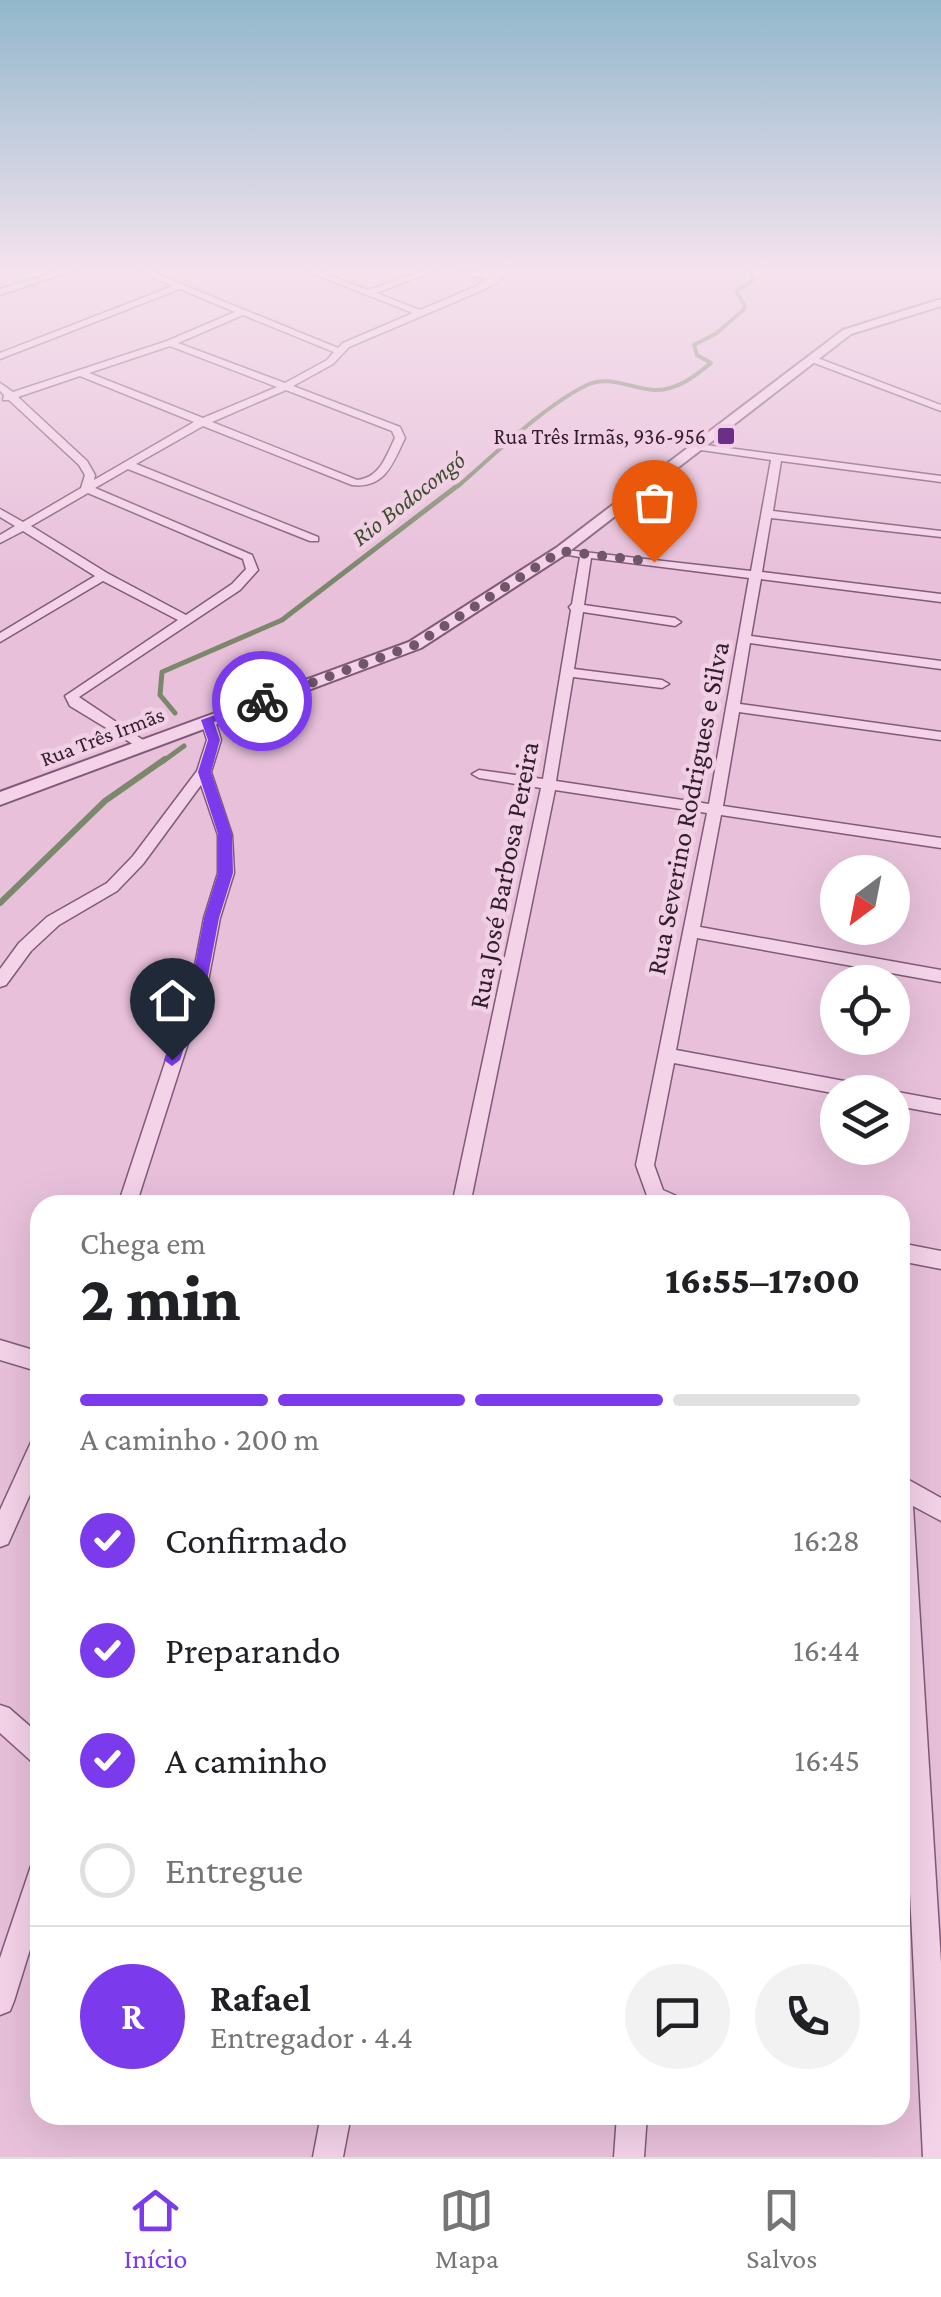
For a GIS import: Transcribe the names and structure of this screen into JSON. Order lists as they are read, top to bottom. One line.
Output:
{"streets":{"street":["Rua Três Irmãs","Rua Severino Rodrigues e Silva","Rua José Barbosa Pereira"]},"water":["Rio Bodocongó"],"places":{"transit":["Rua Três Irmãs, 936-956"]},"north":"bottom left","page":{"heading":["2 min","Chega em","16:55–17:00"],"panel":["Rafael","Entregador · 4.4"],"bar":"A caminho · 200 m","list":[["Confirmado","16:28"],["Preparando","16:44"],["A caminho","16:45"],"Entregue"],"round":"R","tabs":["Início","Mapa","Salvos"]}}
